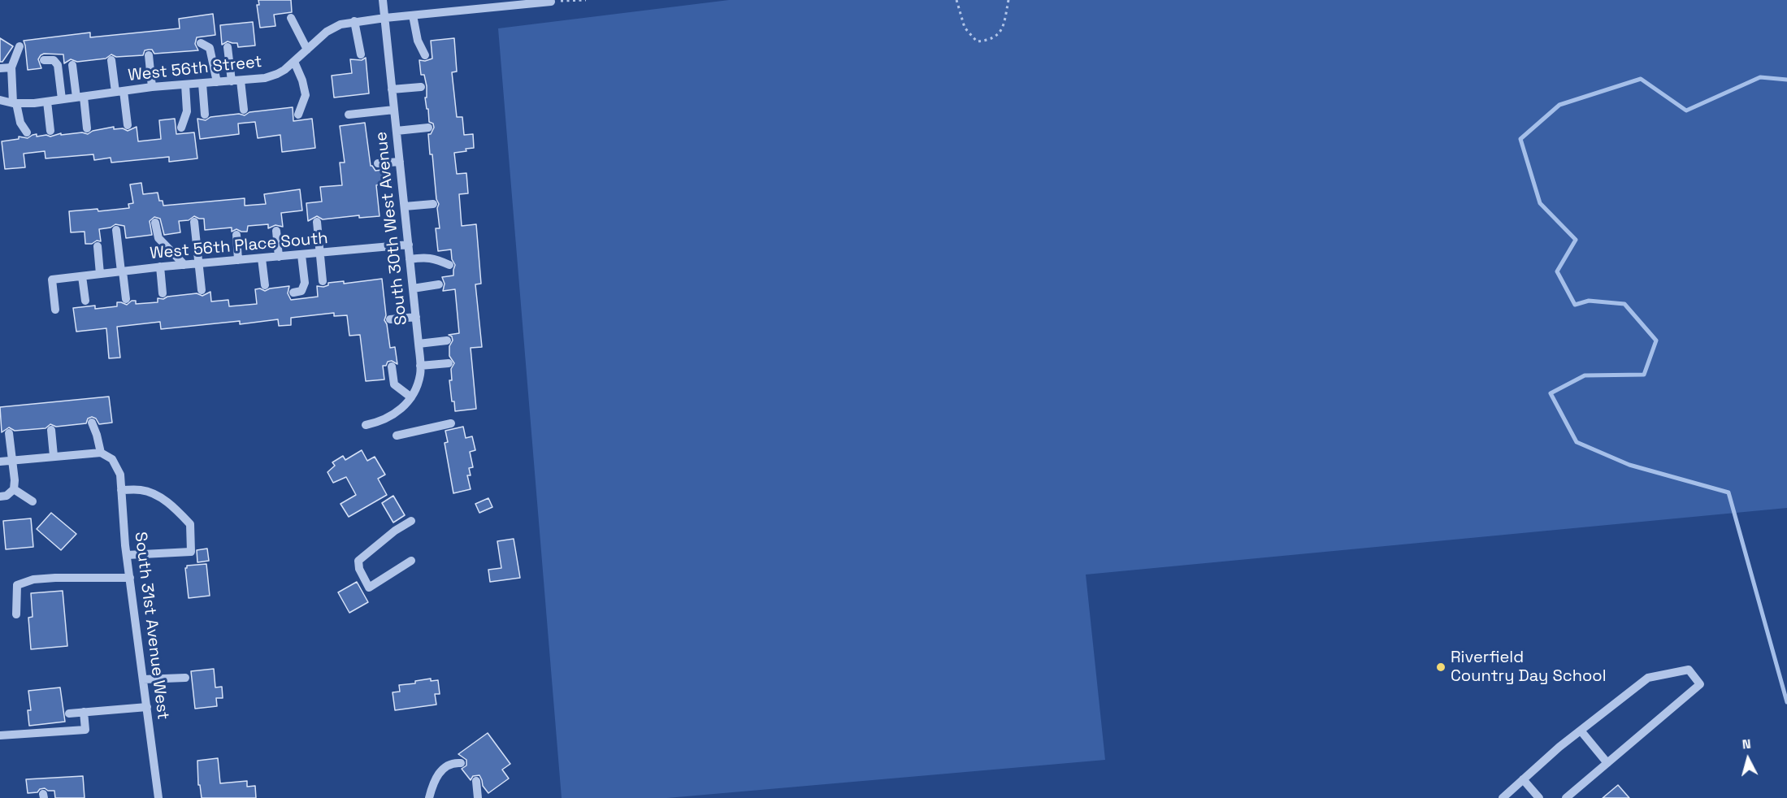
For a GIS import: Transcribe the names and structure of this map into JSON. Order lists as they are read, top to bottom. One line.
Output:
{"streets":{"street":["West 56th Street","South 30th West Avenue","West 56th Place South","South 31st Avenue West"]},"crossings":[["West 56th Street","South 30th West Avenue"],["South 30th West Avenue","West 56th Place South"]],"places":["Riverfield Country Day School"],"north":"top"}
